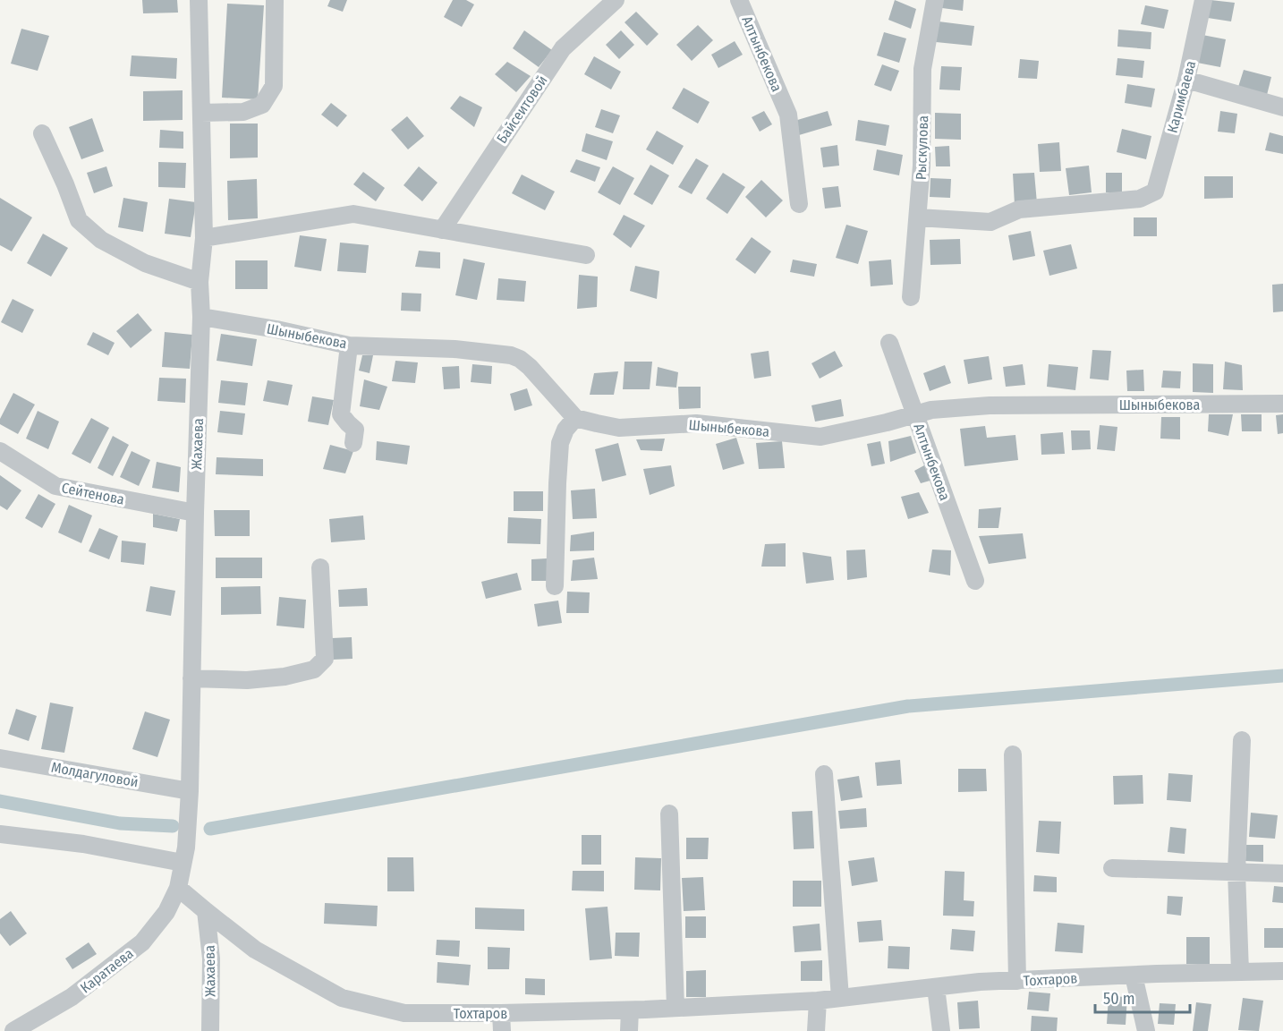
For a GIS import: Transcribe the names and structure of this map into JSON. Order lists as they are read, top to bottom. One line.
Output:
{"streets":{"street":["Алтынбекова","Каримбаева","Байсеитовой","Рыскулова","Шыныбекова","Жахаева","Сейтенова","Молдагуловой","Каратаева","Тохтаров"]},"crossings":[["Алтынбекова","Шыныбекова"],["Каримбаева","Рыскулова"],["Шыныбекова","Жахаева"],["Жахаева","Сейтенова"],["Жахаева","Молдагуловой"],["Жахаева","Каратаева"],["Жахаева","Тохтаров"],["Каратаева","Тохтаров"]],"scale_bar":"50 m"}
